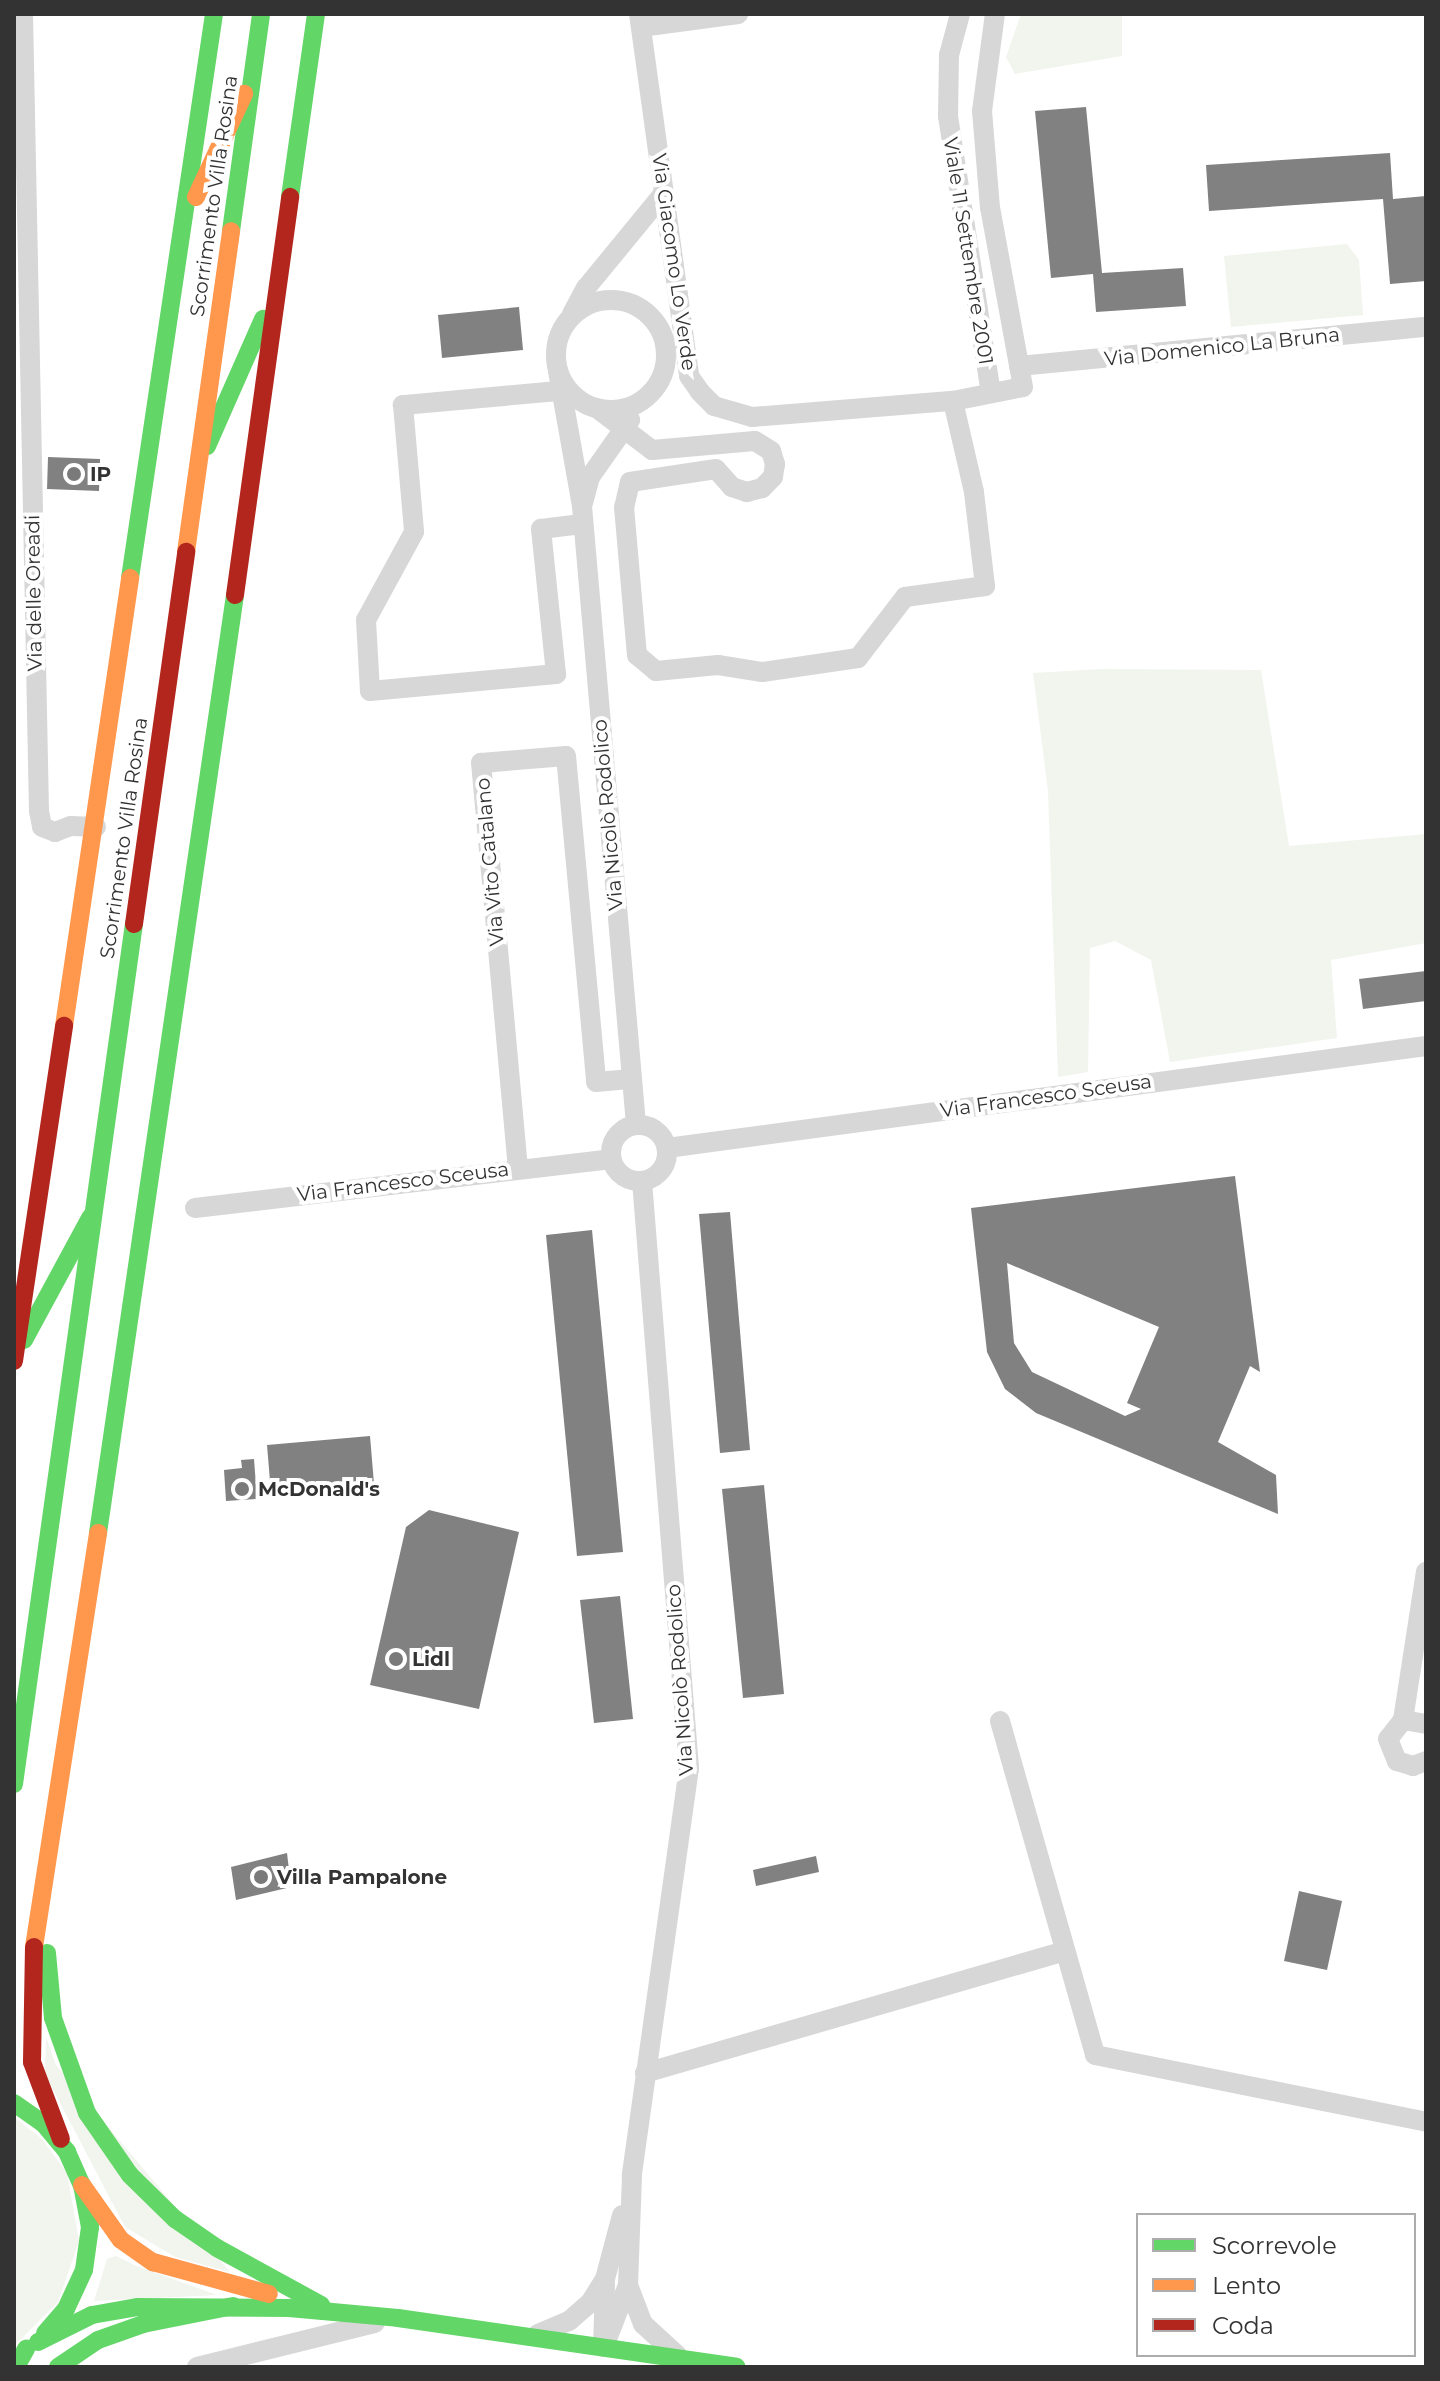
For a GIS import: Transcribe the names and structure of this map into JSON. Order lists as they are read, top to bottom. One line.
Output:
{"streets":{"main road":["Scorrimento Villa Rosina"],"street":["Viale 11 Settembre 2001","Via Giacomo Lo Verde","Via Domenico La Bruna","Via delle Oreadi","Via Nicolò Rodolico","Via Vito Catalano","Via Francesco Sceusa"]},"crossings":[["Viale 11 Settembre 2001","Via Giacomo Lo Verde"],["Viale 11 Settembre 2001","Via Domenico La Bruna"],["Via Nicolò Rodolico","Via Vito Catalano"],["Via Nicolò Rodolico","Via Francesco Sceusa"],["Via Vito Catalano","Via Francesco Sceusa"]],"places":["IP","McDonald's","Lidl","Villa Pampalone"],"legend":["Scorrevole","Lento","Coda"]}
